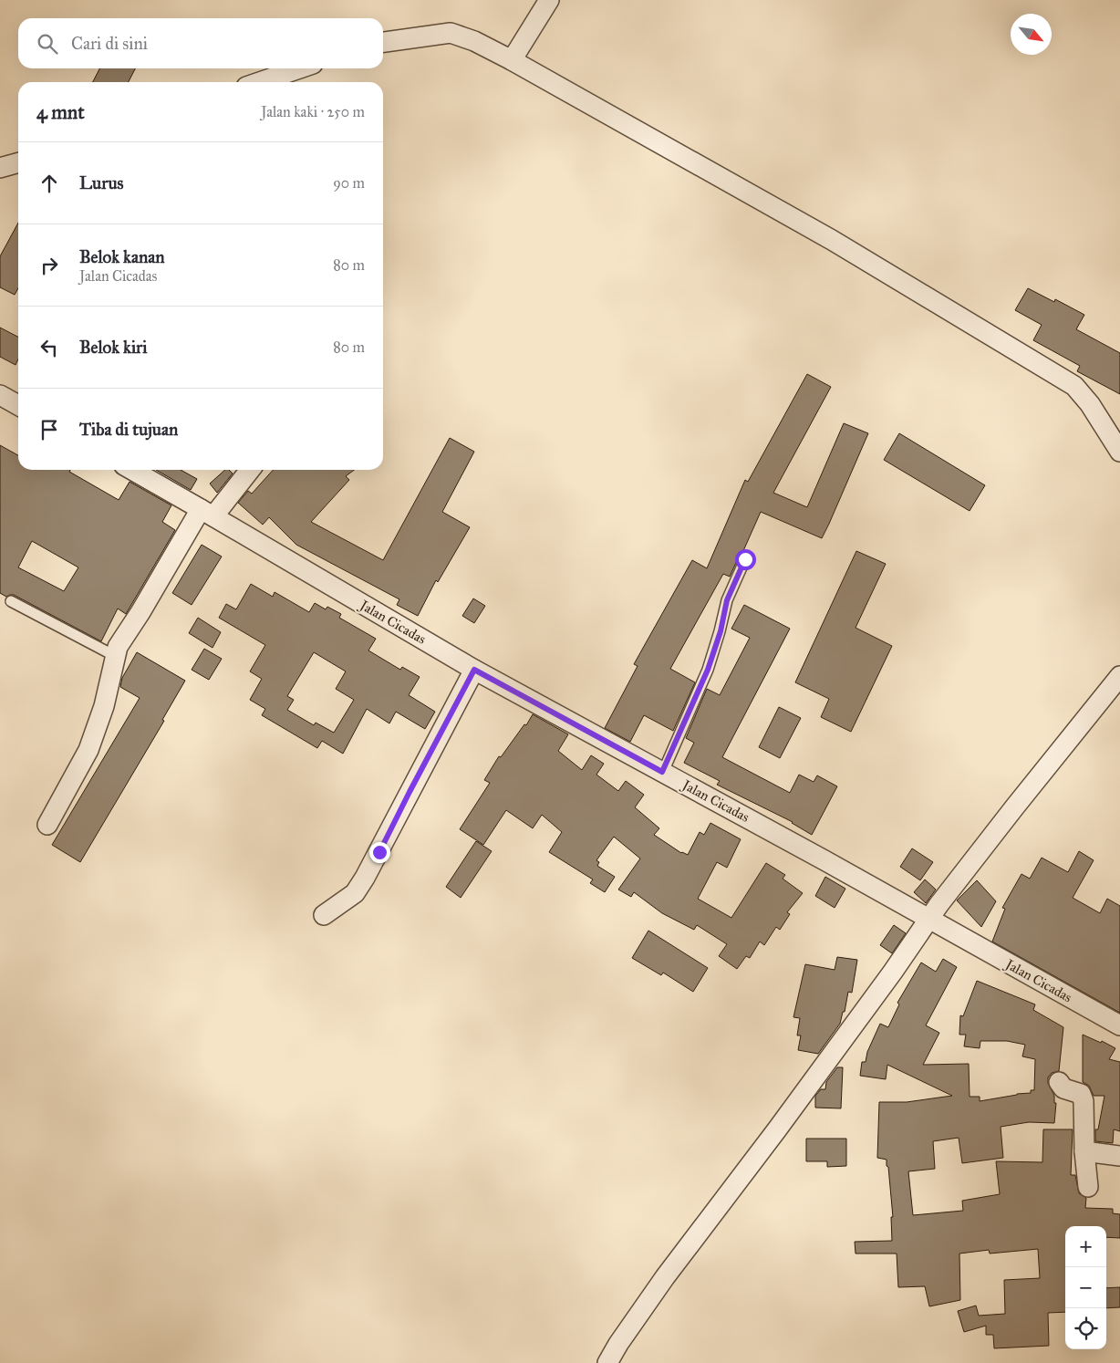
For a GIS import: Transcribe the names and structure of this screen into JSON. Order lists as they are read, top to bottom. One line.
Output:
{"streets":{"street":["Jalan Cicadas"]},"north":"bottom right","page":{"search":"Cari di sini","heading":["4 mnt","Jalan kaki · 250 m"],"list":[["Lurus","90 m"],["Belok kanan","Jalan Cicadas","80 m"],["Belok kiri","80 m"],"Tiba di tujuan"],"map_buttons":["+","−"]}}
